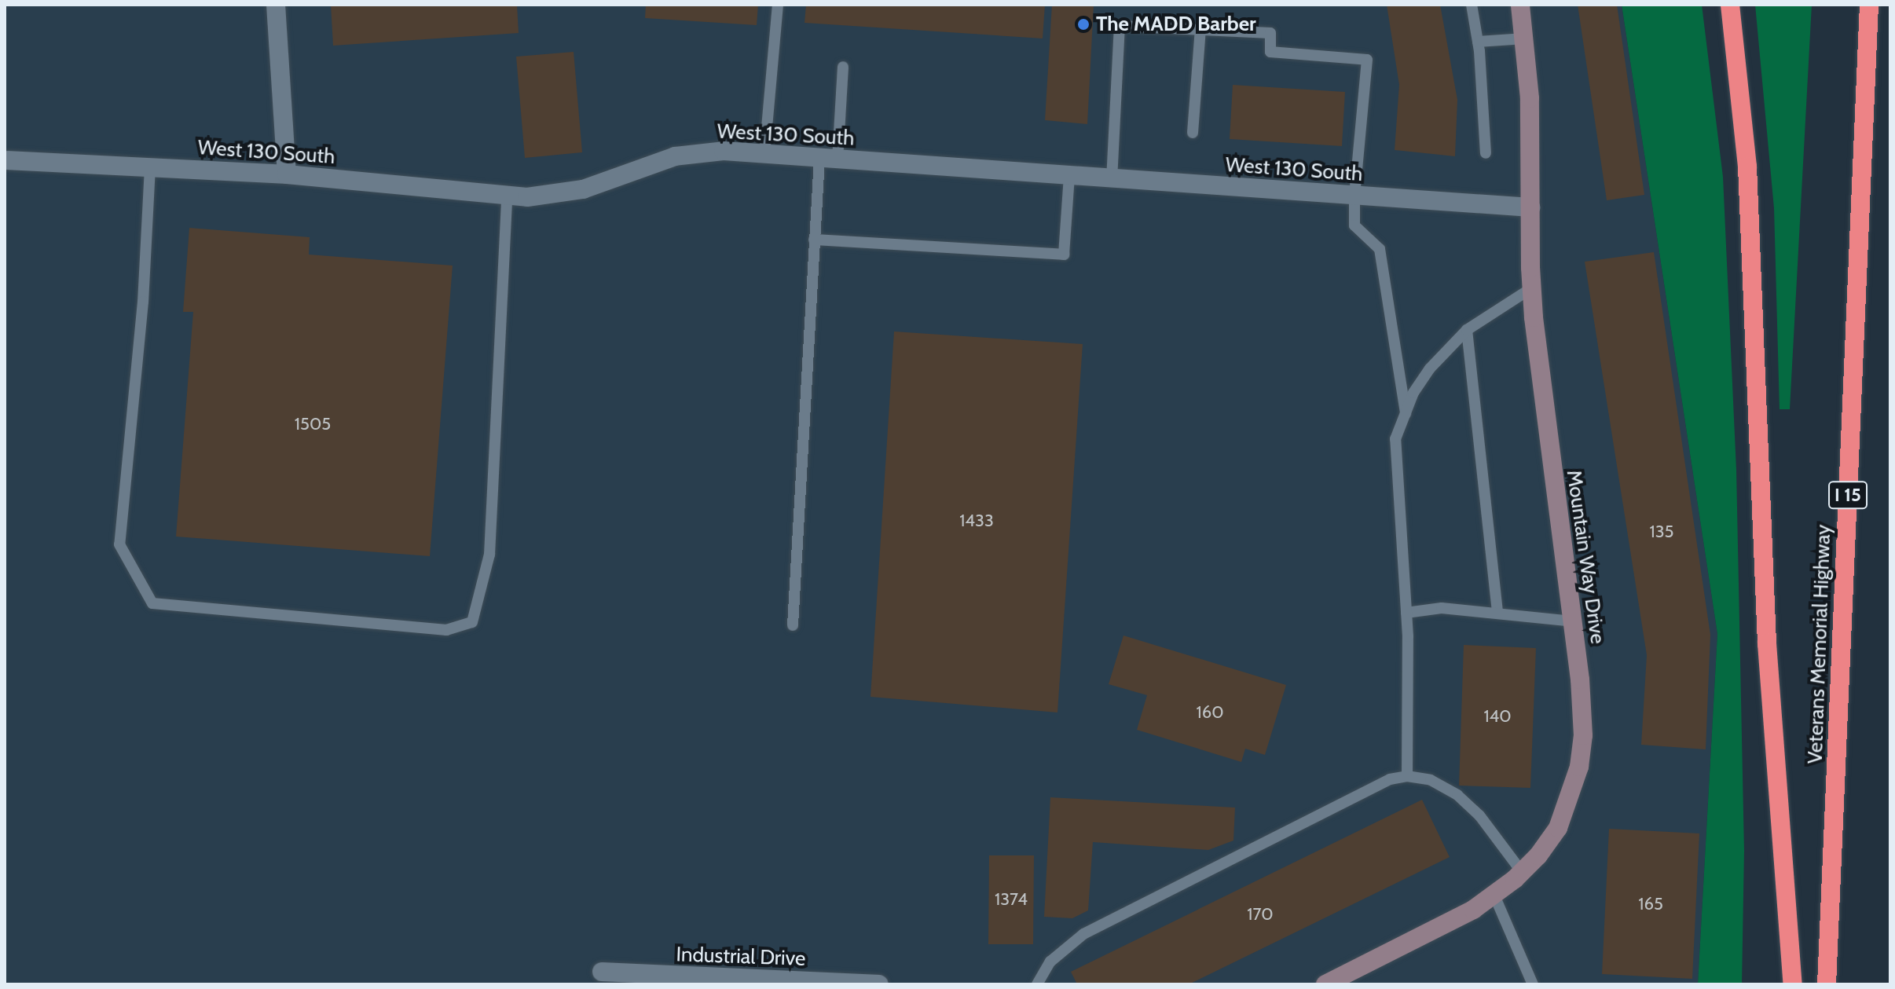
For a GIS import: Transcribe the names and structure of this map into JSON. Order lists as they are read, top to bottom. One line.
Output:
{"streets":{"highway":["I 15","Veterans Memorial Highway"],"street":["West 130 South","Mountain Way Drive","Industrial Drive"]},"crossings":[["West 130 South","Mountain Way Drive"]],"places":["The MADD Barber"],"house_numbers":["1505","1433","135","160","140","1374","165","170"]}
